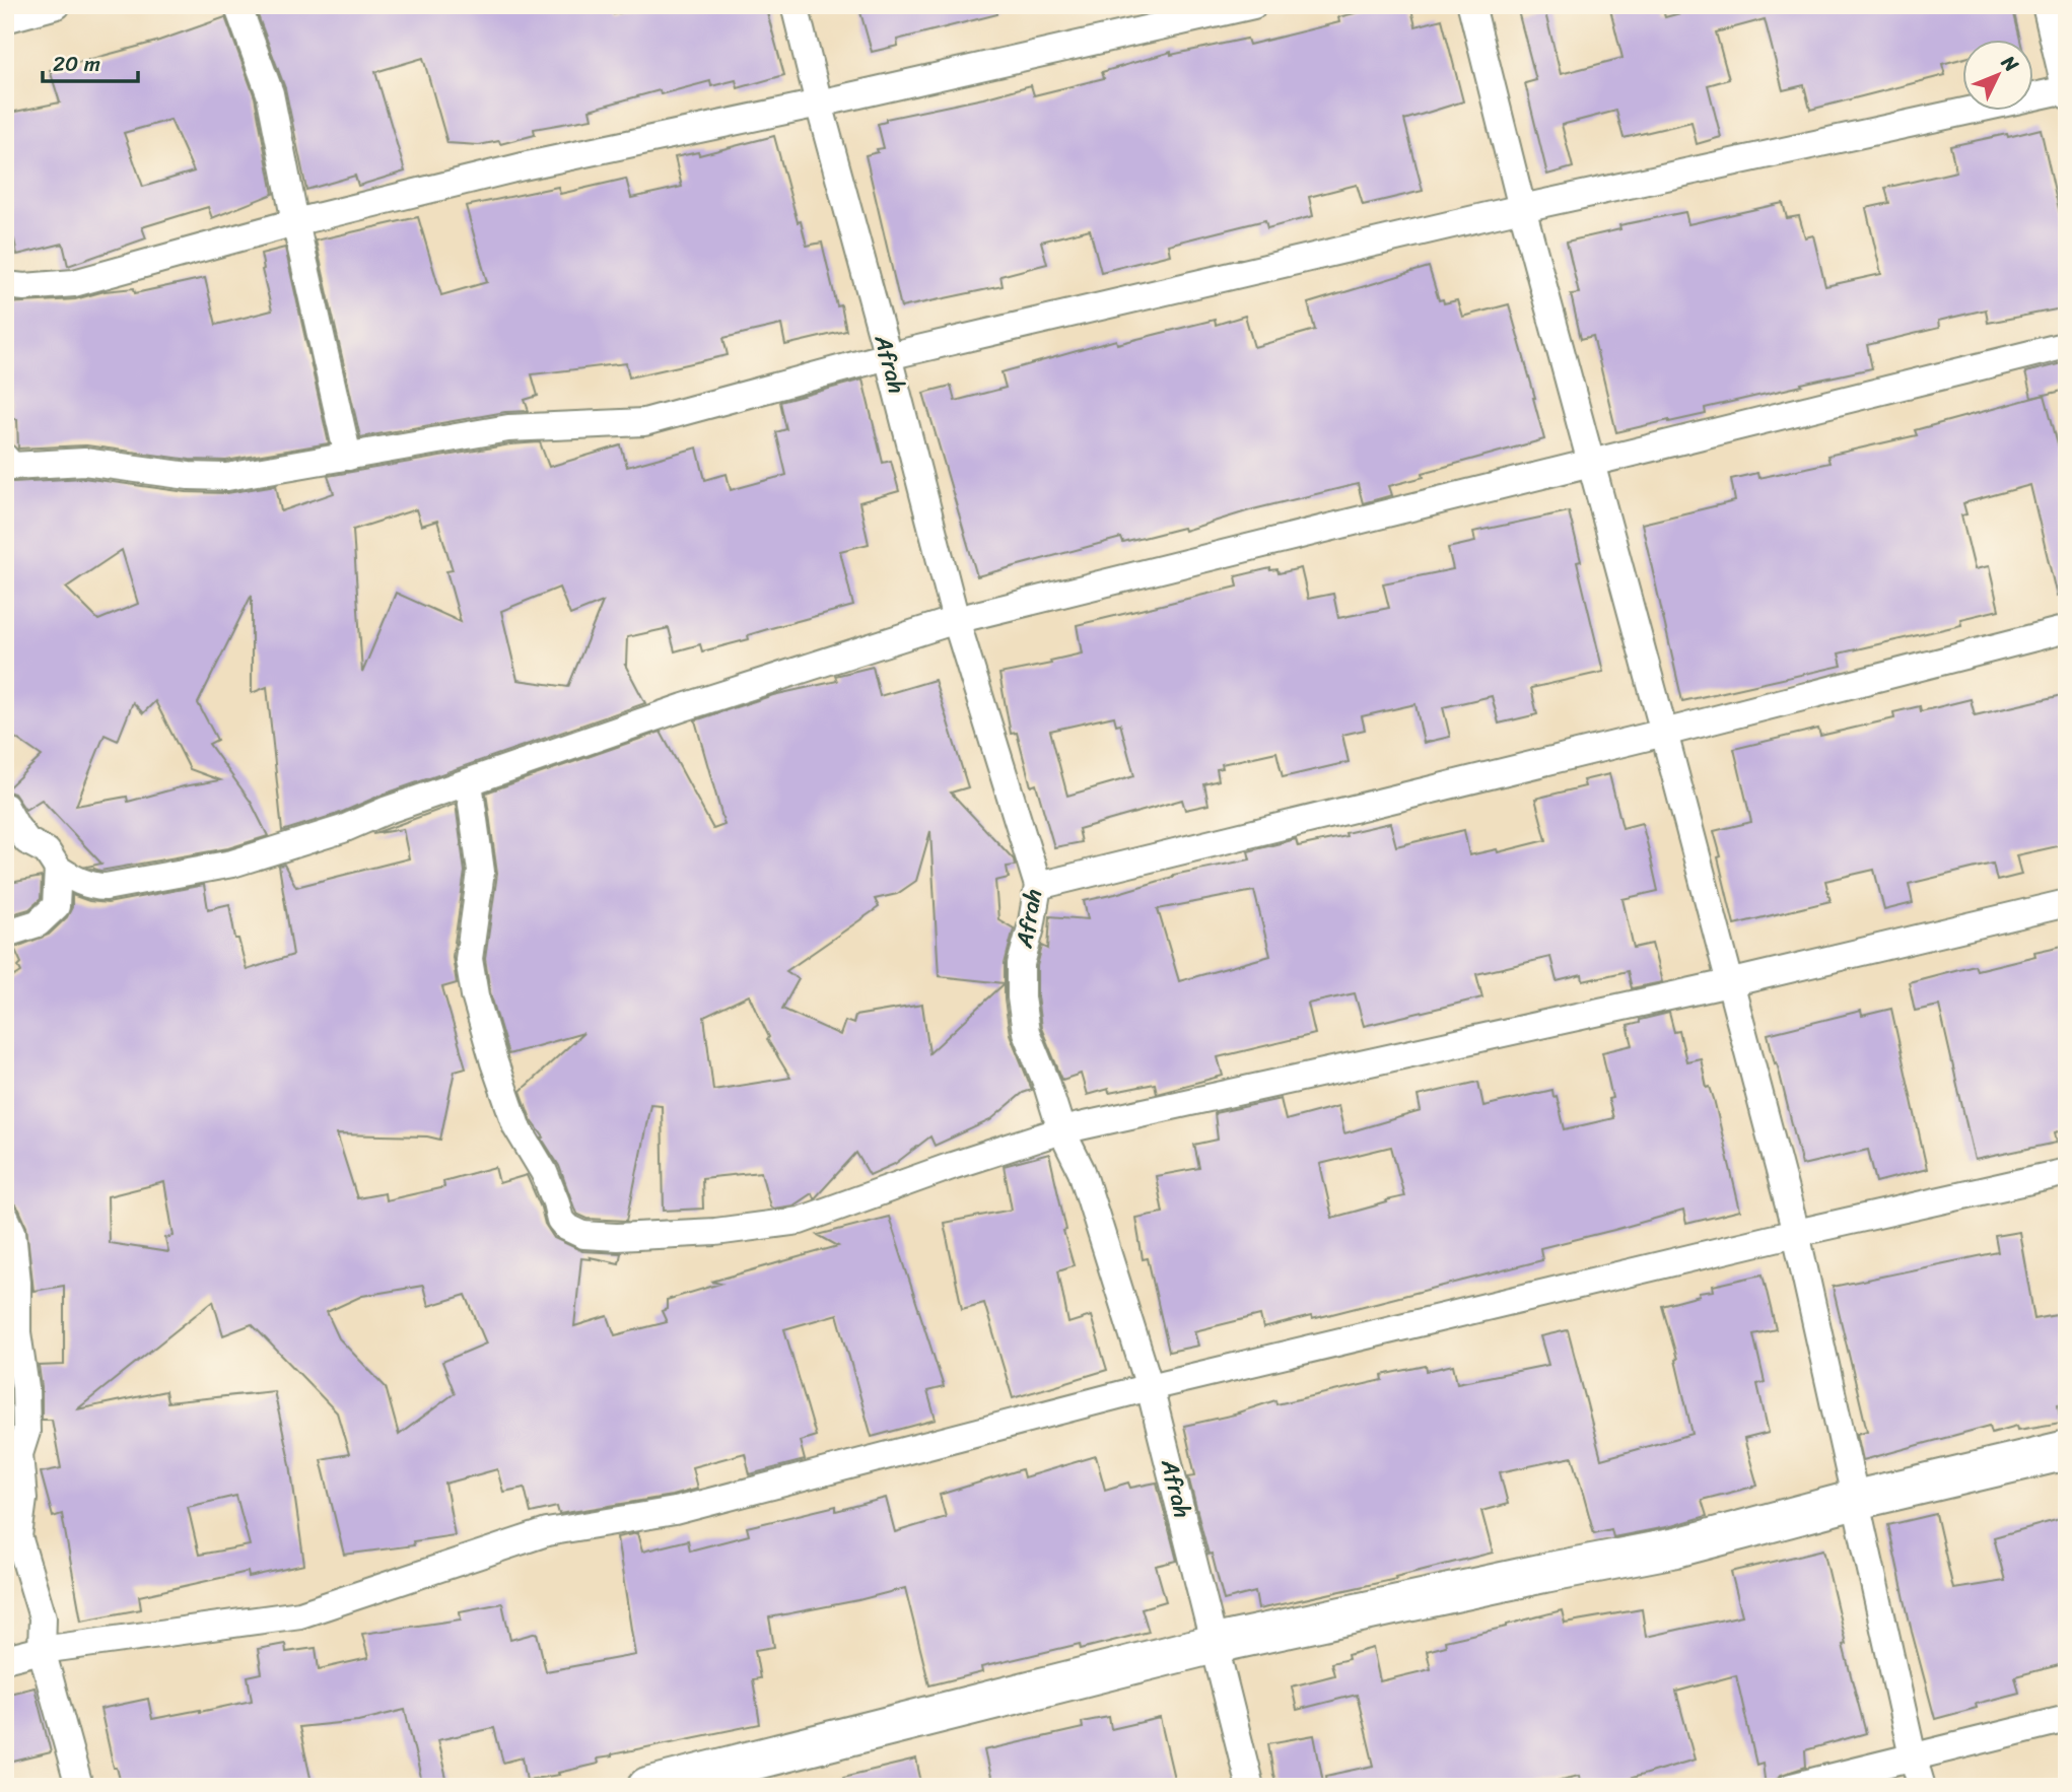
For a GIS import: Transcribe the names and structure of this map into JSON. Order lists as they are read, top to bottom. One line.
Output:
{"streets":{"street":["Afrah"]},"scale_bar":"20 m","north":"top right"}
